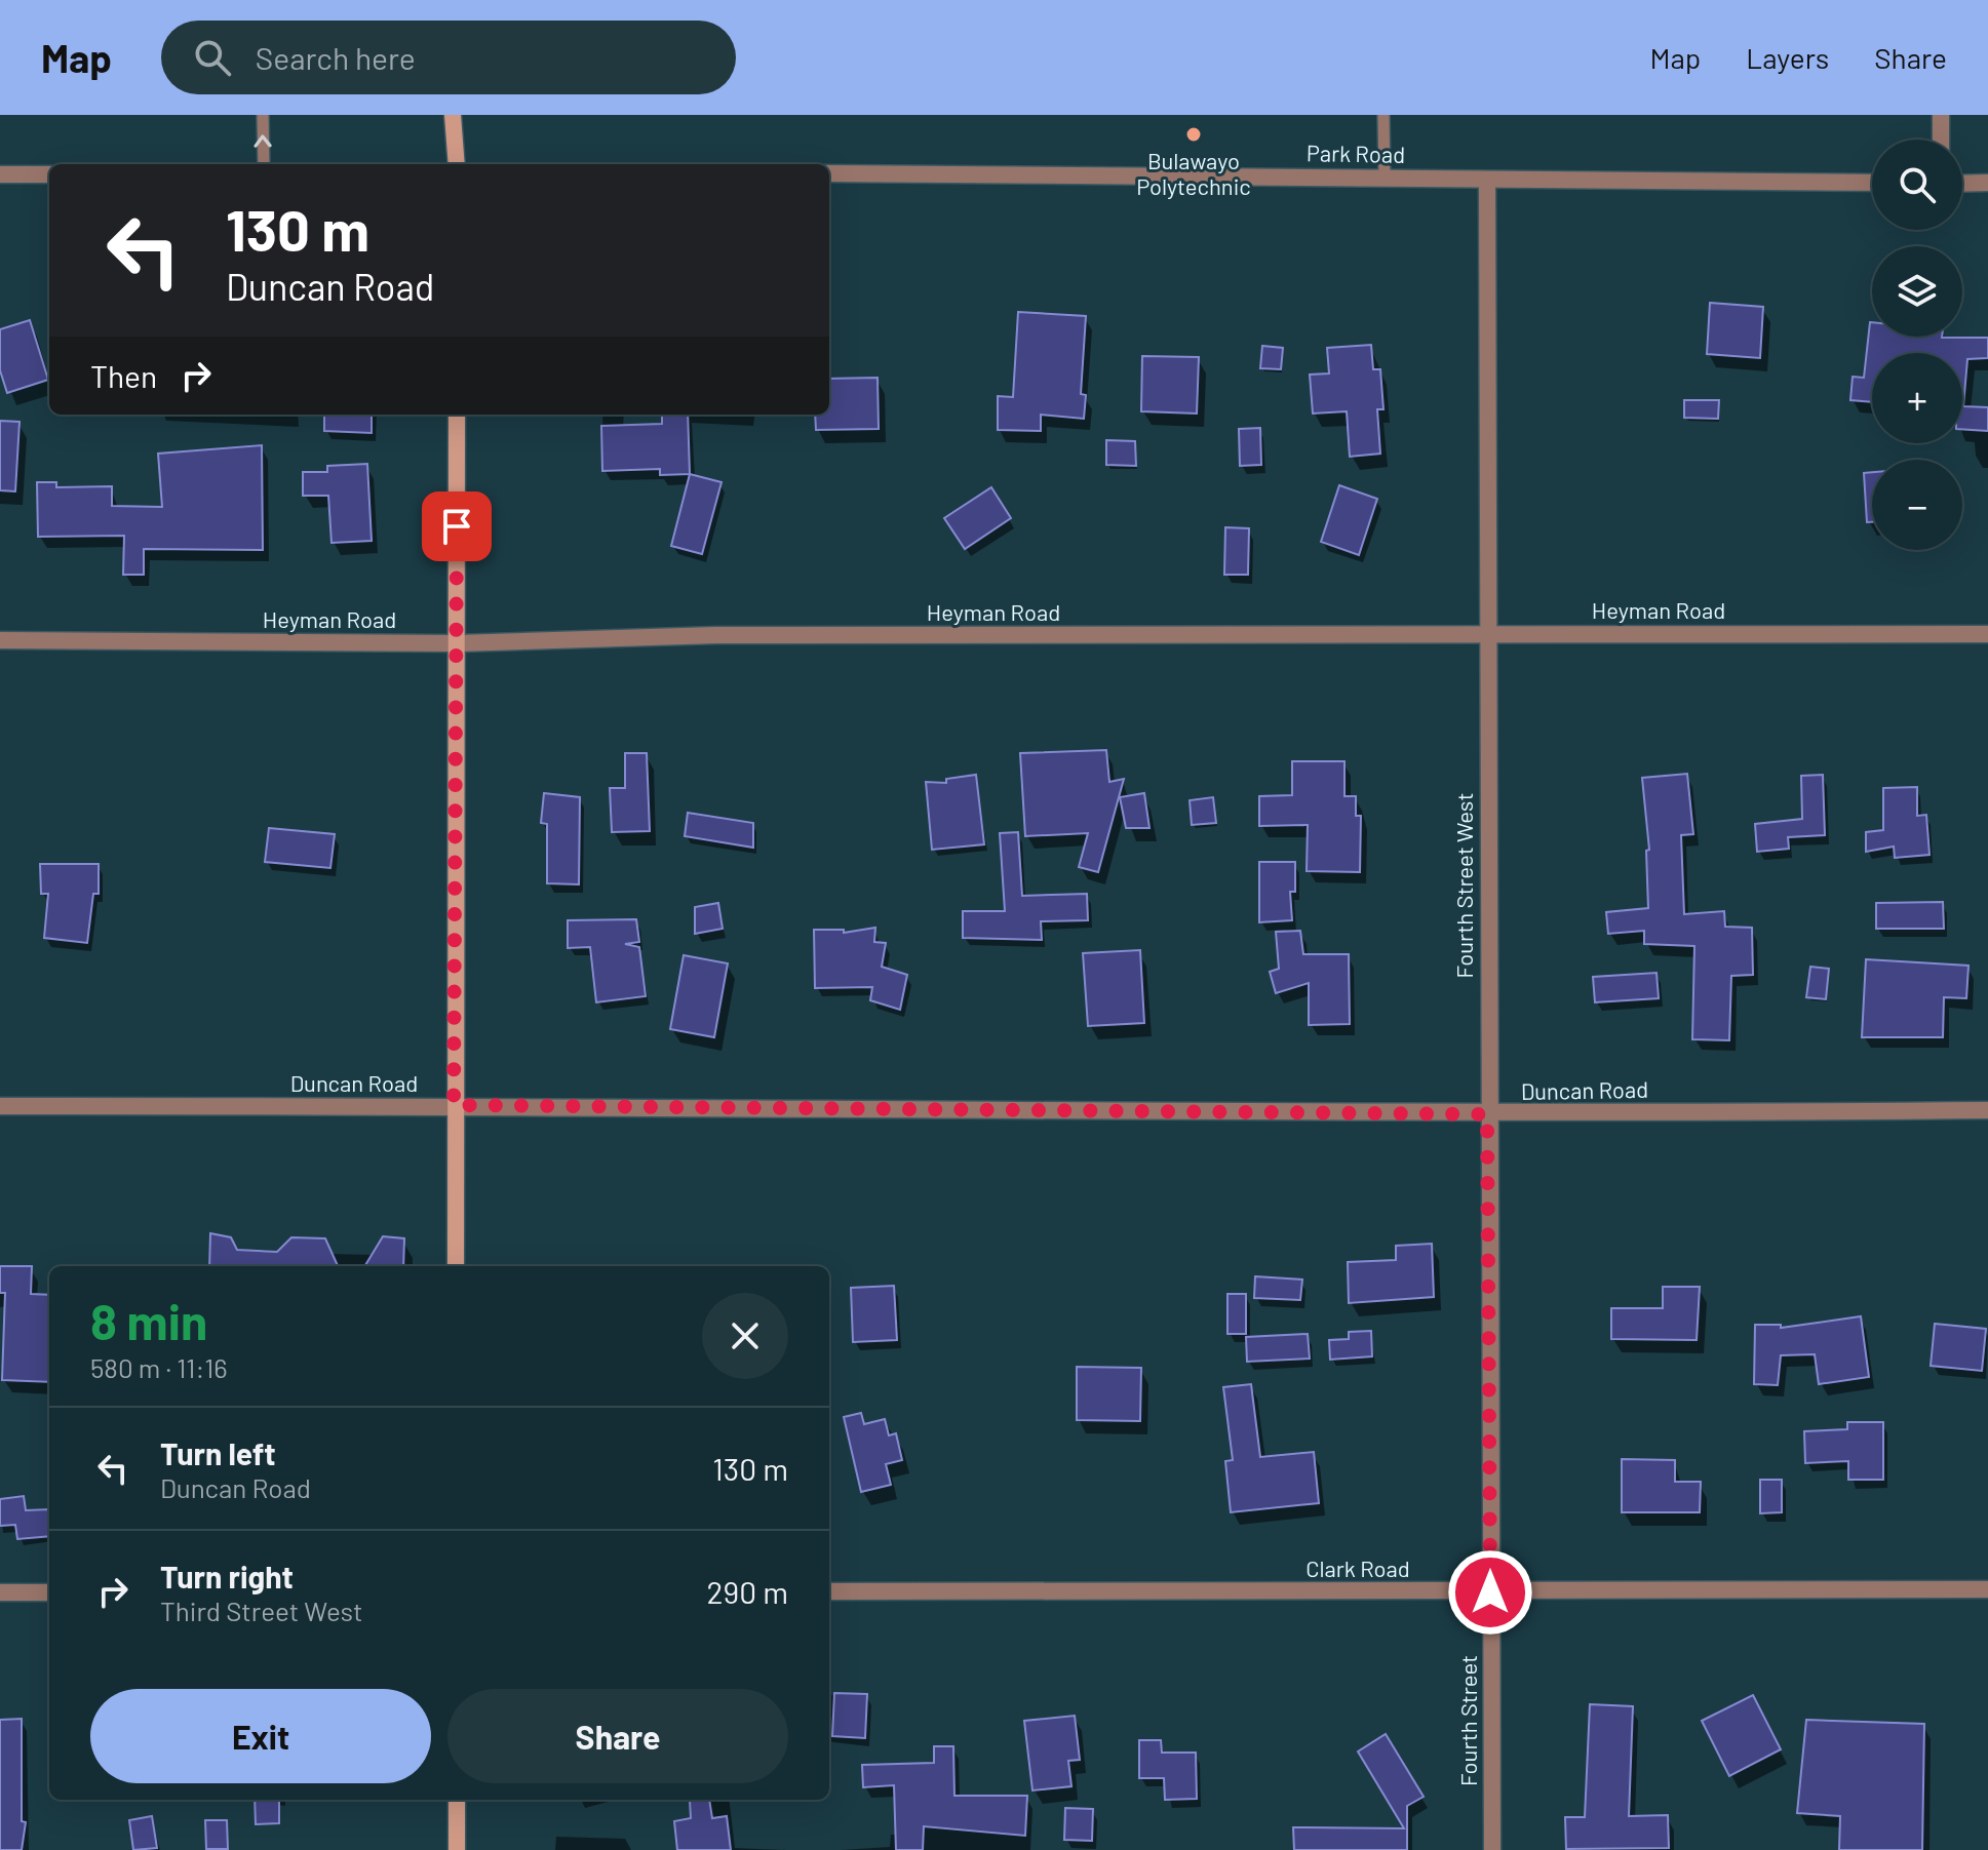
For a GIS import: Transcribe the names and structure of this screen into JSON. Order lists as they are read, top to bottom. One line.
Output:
{"streets":{"street":["Park Road","Heyman Road","Fourth Street West","Duncan Road","Clark Road","Fourth Street"]},"crossings":[["Park Road","Fourth Street West"],["Heyman Road","Fourth Street West"],["Fourth Street West","Duncan Road"],["Fourth Street West","Clark Road"],["Fourth Street West","Fourth Street"],["Clark Road","Fourth Street"]],"places":["Bulawayo Polytechnic"],"page":{"header":"Map","search":"Search here","nav":["Map","Layers","Share"],"map_buttons":["+","−"],"turn":["130 m","Duncan Road"],"then":"Then","heading":["8 min","580 m · 11:16"],"list":[{"name":"Turn left","note":"Duncan Road","value":"130 m"},{"name":"Turn right","note":"Third Street West","value":"290 m"}],"buttons":["Exit","Share"]}}
